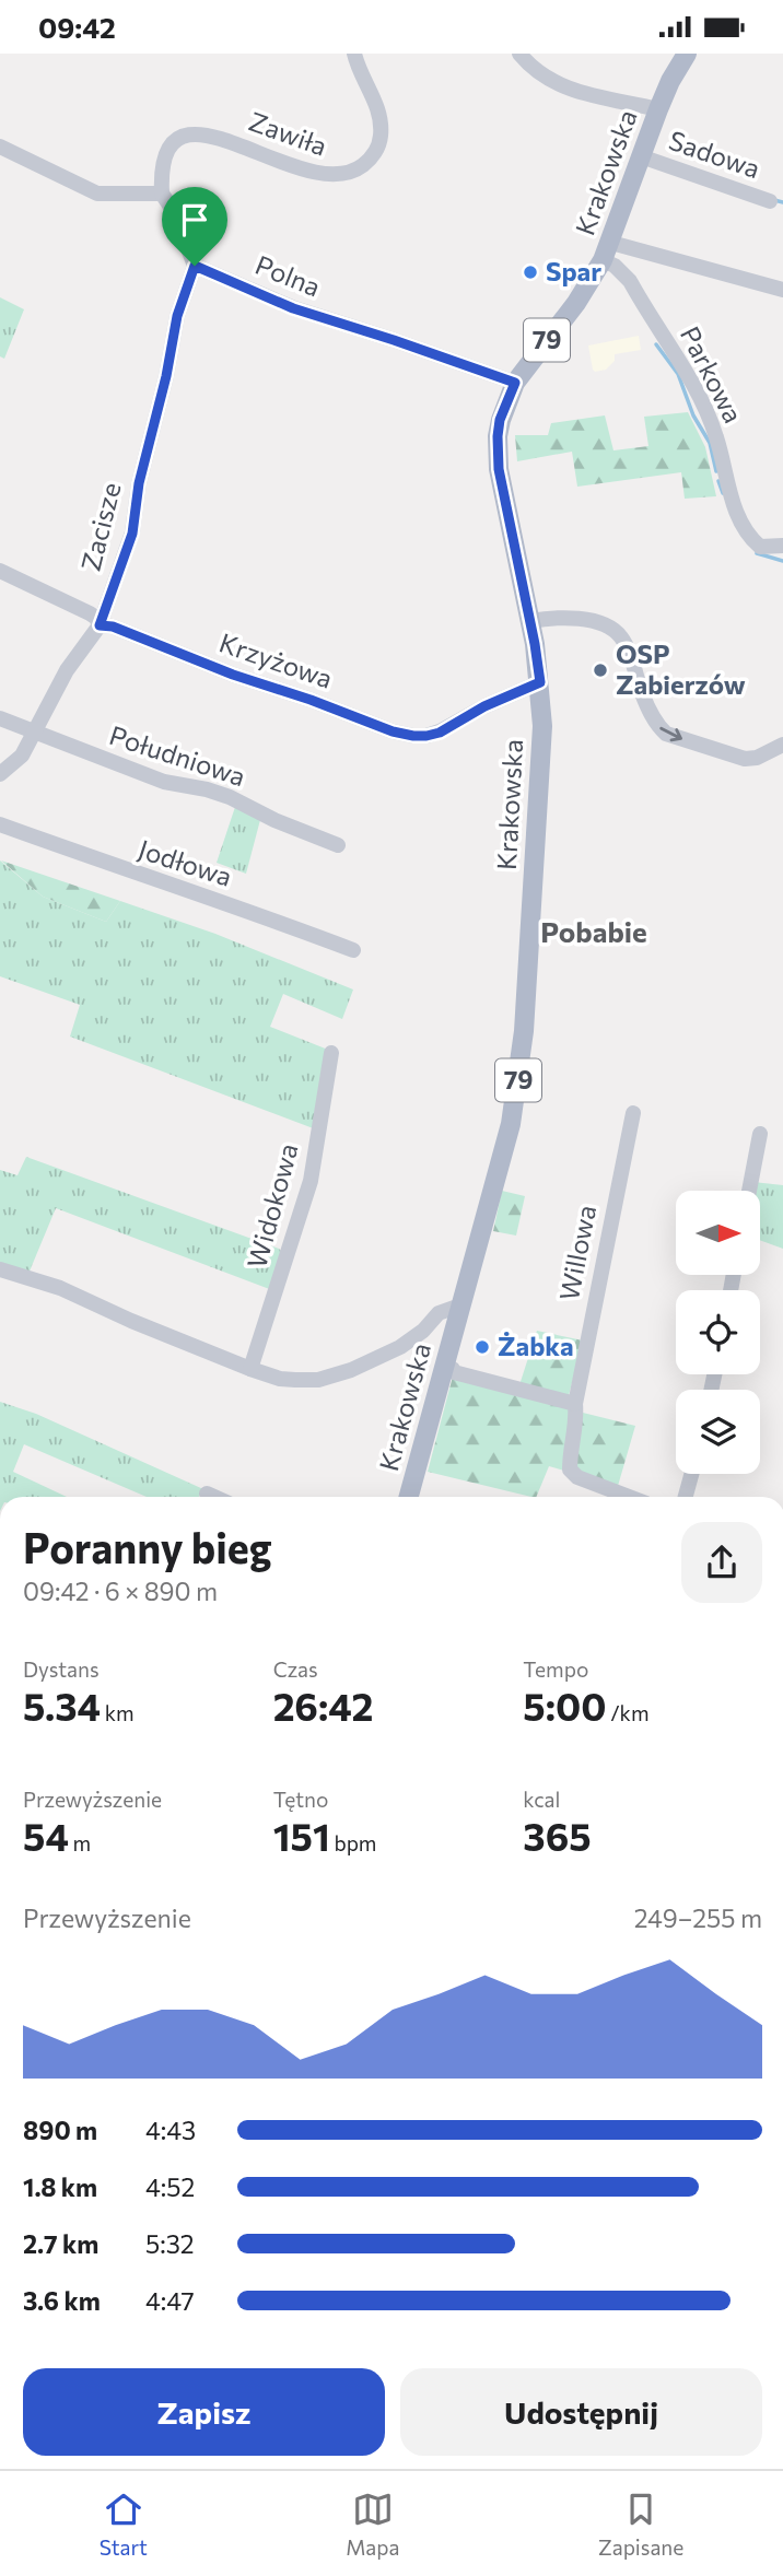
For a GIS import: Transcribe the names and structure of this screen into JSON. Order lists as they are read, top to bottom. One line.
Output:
{"streets":{"main road":["Krakowska","79"],"street":["Zawiła","Sadowa","Polna","Parkowa","Zacisze","Krzyżowa","Południowa","Jodłowa","Widokowa","Willowa"]},"crossings":[["Sadowa","Krakowska"],["Krakowska","Polna"],["Krakowska","Parkowa"],["Krakowska","Krzyżowa"],["Polna","Zacisze"],["Zacisze","Krzyżowa"],["Zacisze","Południowa"]],"districts":["Pobabie"],"places":["Spar","OSP Zabierzów","Żabka"],"north":"right","page":{"status":"09:42","heading":["Poranny bieg","09:42 · 6 × 890 m"],"stats":[["Dystans","5.34 km"],["Czas","26:42"],["Tempo","5:00 /km"],["Przewyższenie","54 m"],["Tętno","151 bpm"],["kcal","365"]],"chart":["Przewyższenie","249–255 m"],"list":[{"name":"890 m","note":"4:43"},{"name":"1.8 km","note":"4:52"},{"name":"2.7 km","note":"5:32"},{"name":"3.6 km","note":"4:47"}],"buttons":["Zapisz","Udostępnij"],"tabs":["Start","Mapa","Zapisane"]}}
